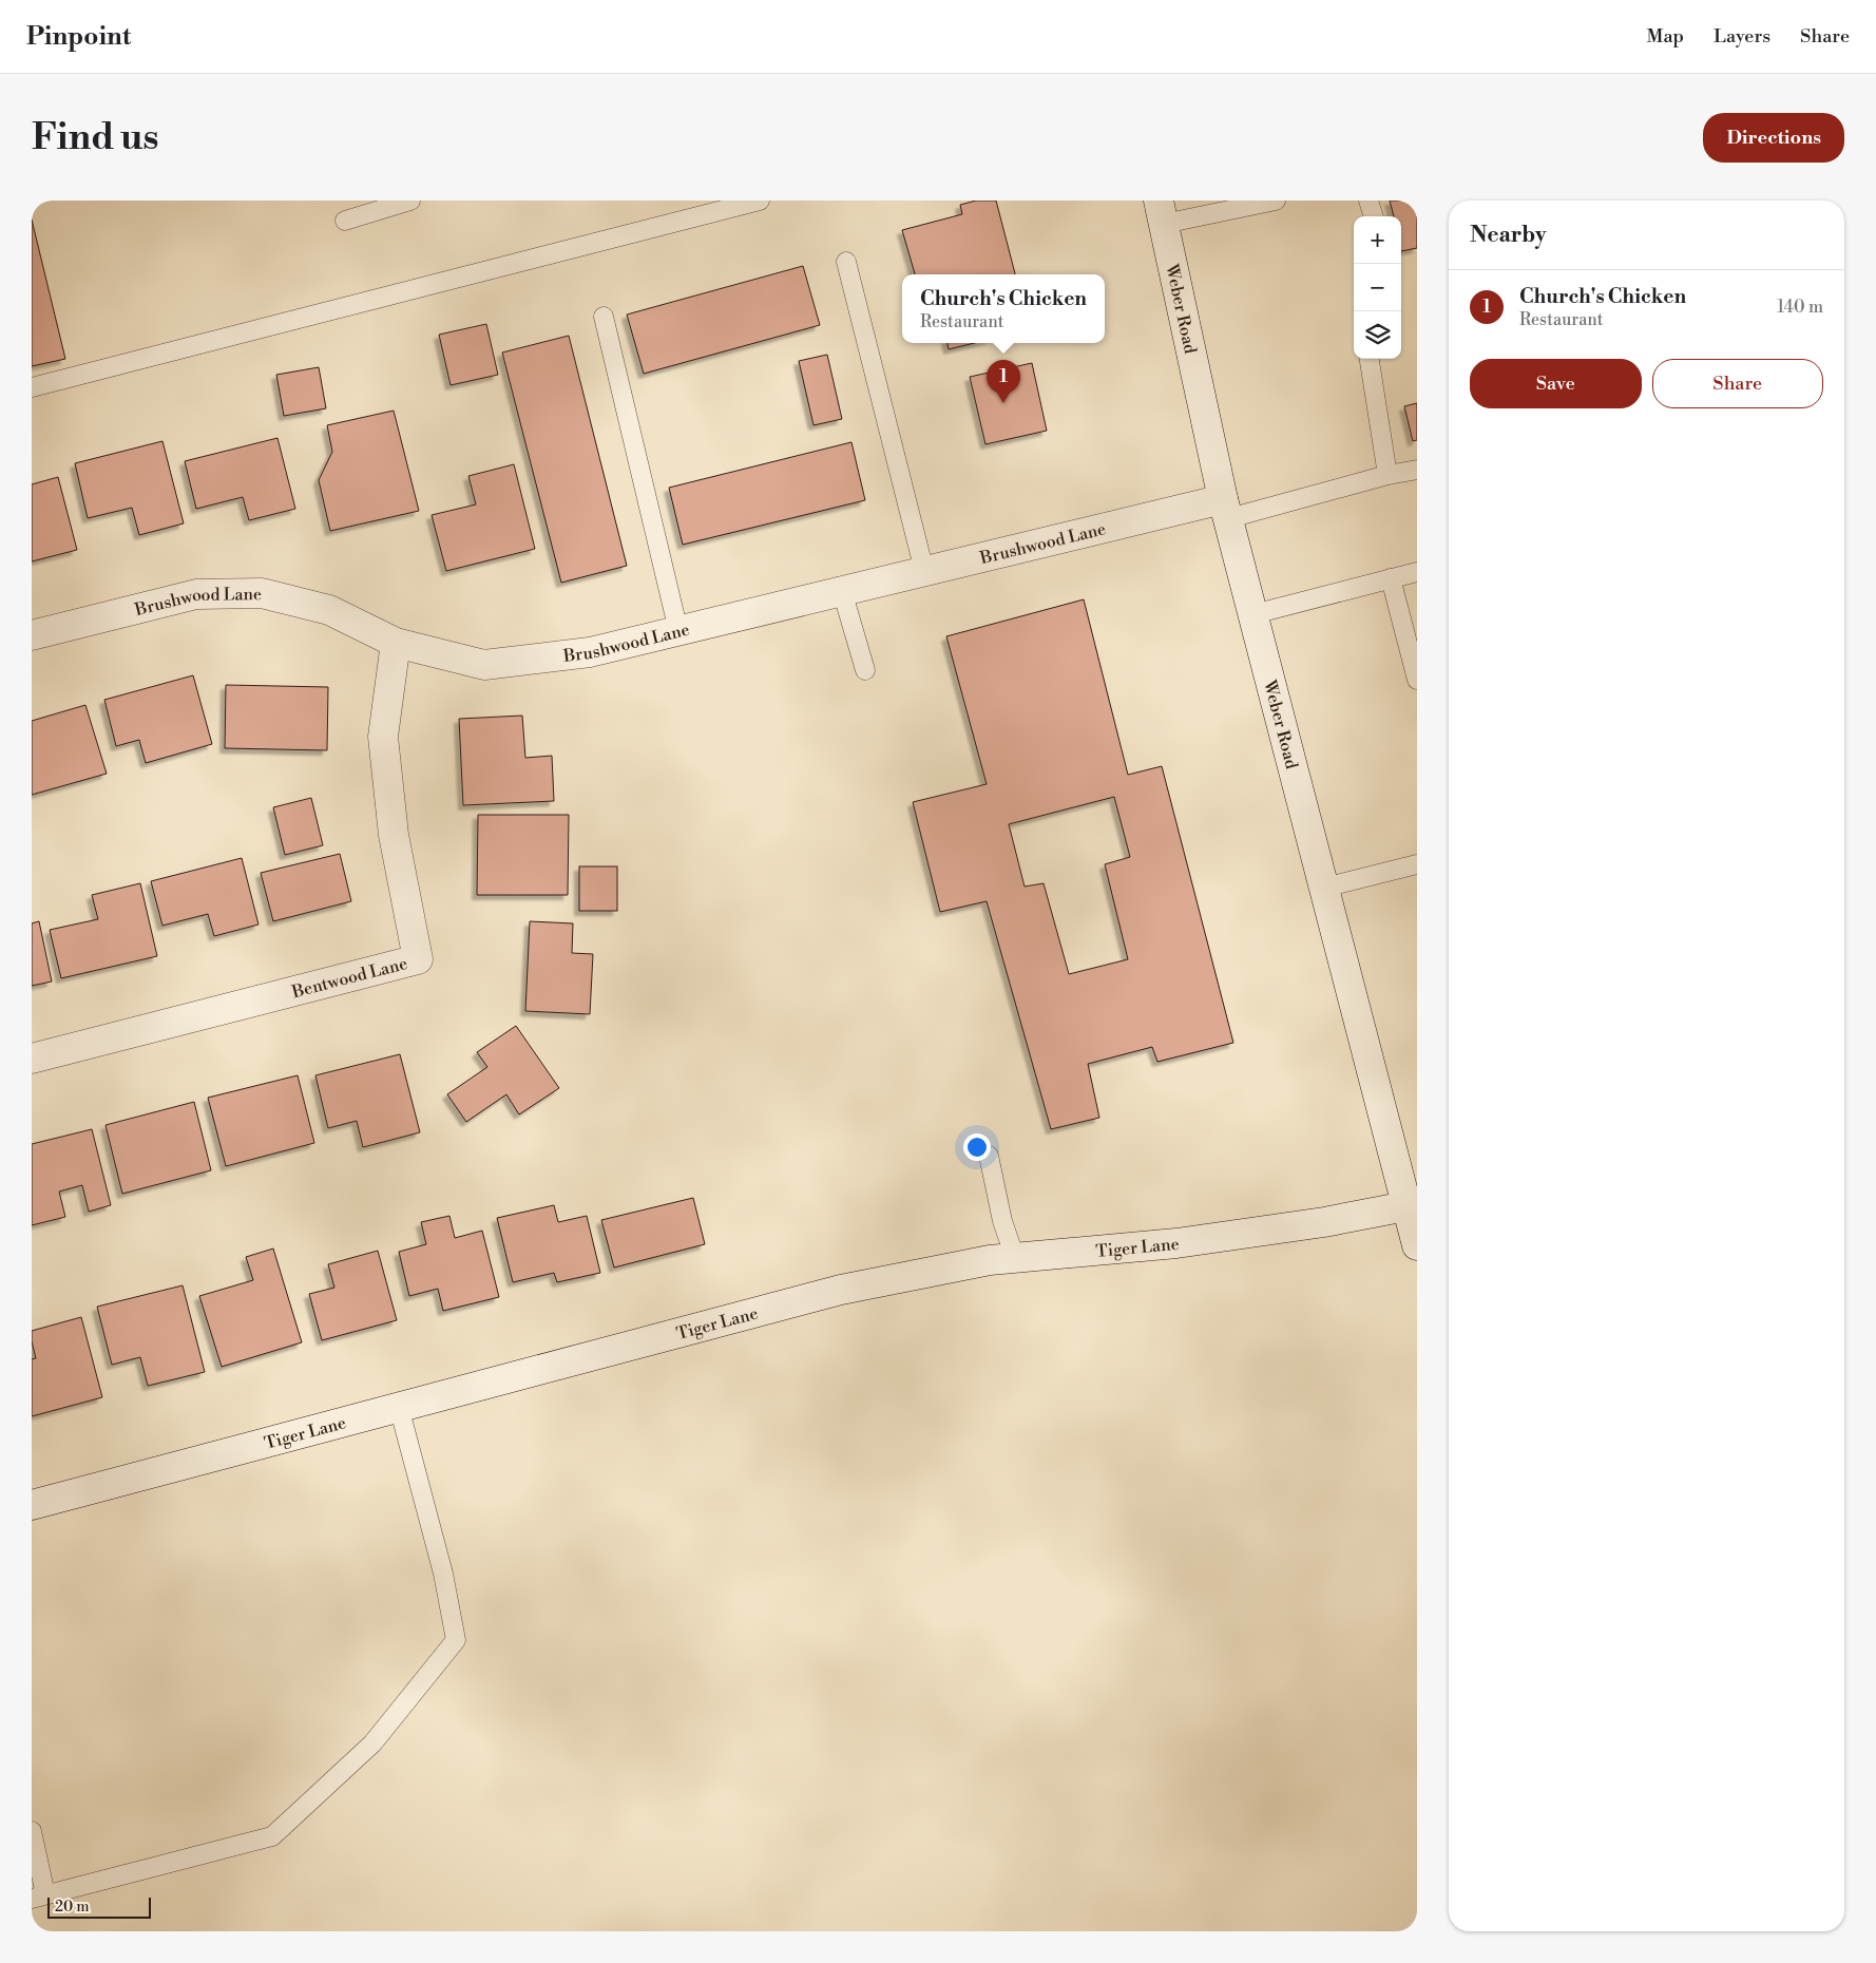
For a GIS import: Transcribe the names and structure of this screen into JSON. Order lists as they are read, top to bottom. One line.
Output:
{"streets":{"street":["Weber Road","Brushwood Lane","Bentwood Lane","Tiger Lane"]},"crossings":[["Weber Road","Brushwood Lane"],["Weber Road","Tiger Lane"],["Brushwood Lane","Bentwood Lane"]],"scale_bar":"20 m","page":{"header":"Pinpoint","nav":["Map","Layers","Share"],"buttons":["Directions",["Save","Share"]],"title":"Find us","heading":"Nearby","map_buttons":["+","−"],"list":[{"mark":"1","name":"Church's Chicken","note":"Restaurant","value":"140 m"}],"popup":["Church's Chicken","Restaurant"],"pins":"1","scale":"20 m"}}
